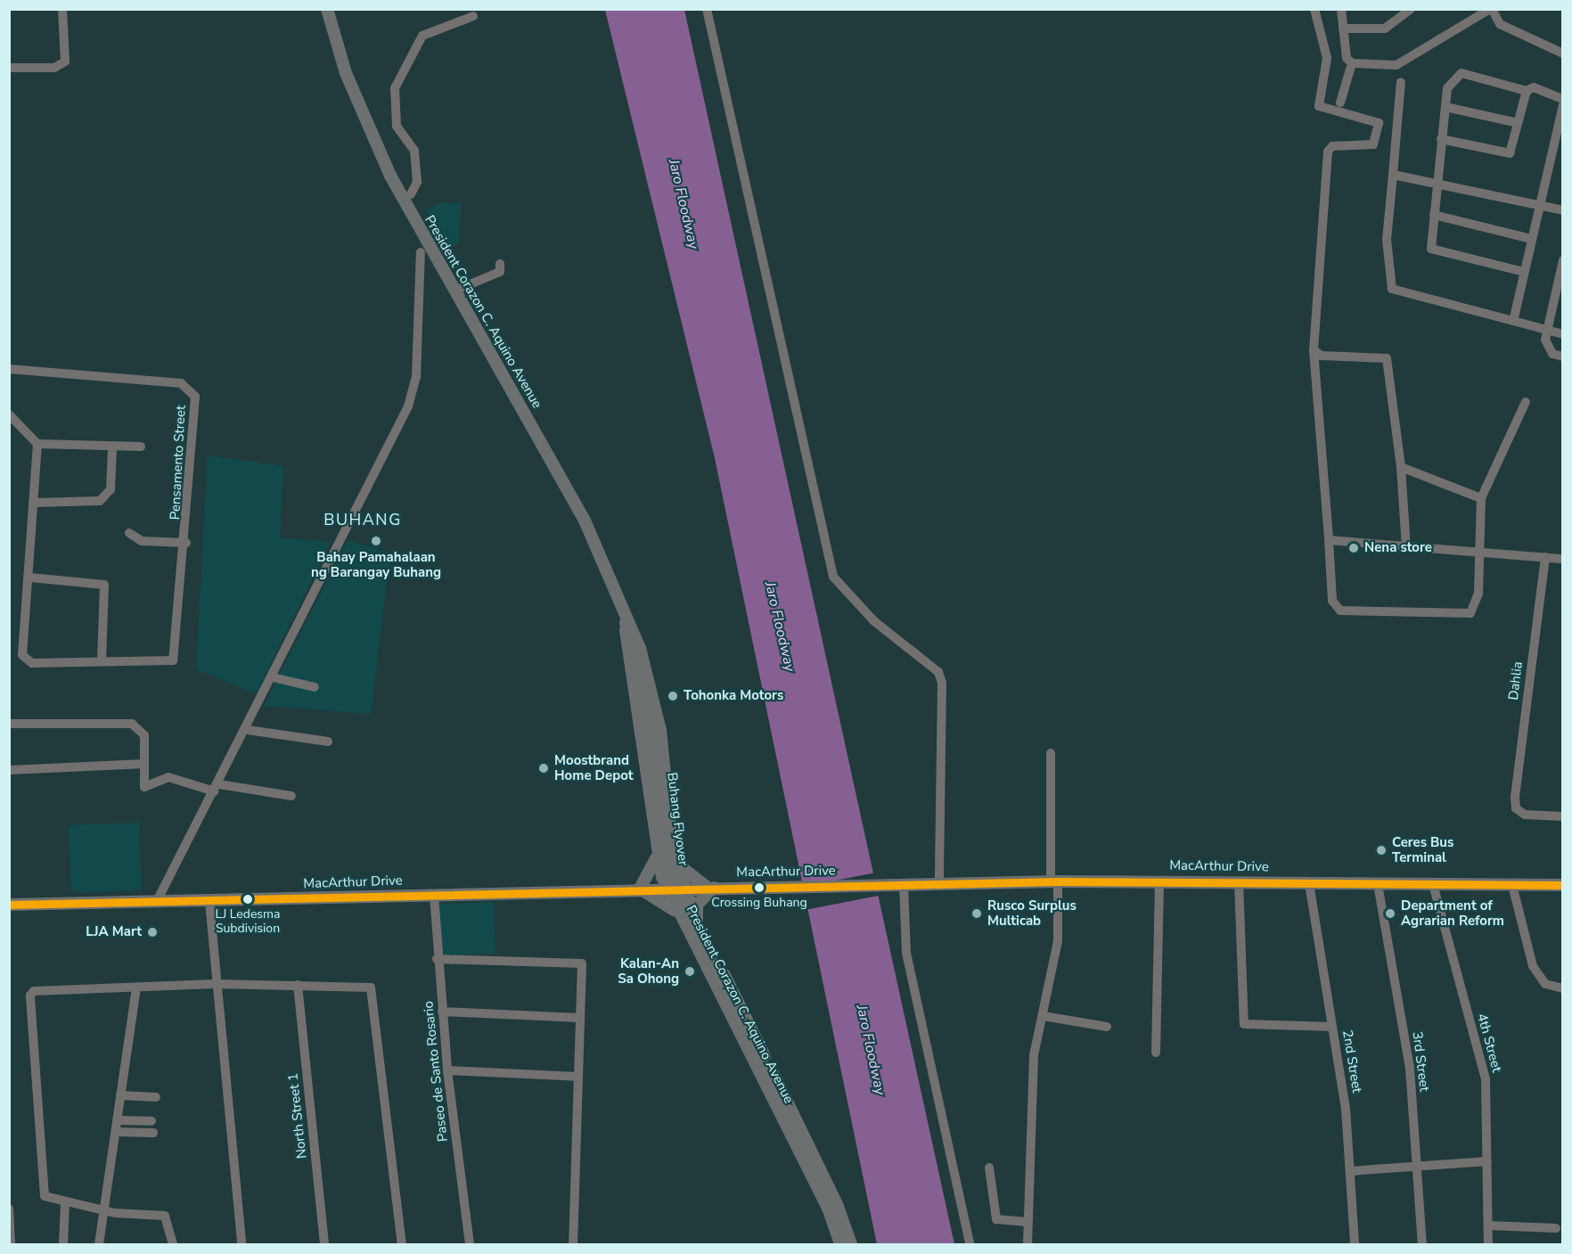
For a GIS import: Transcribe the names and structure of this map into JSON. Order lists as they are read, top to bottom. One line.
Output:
{"streets":{"main road":["President Corazon C. Aquino Avenue","Buhang Flyover","MacArthur Drive"],"street":["Pensamento Street","Dahlia","4th Street","2nd Street","3rd Street","Paseo de Santo Rosario","North Street 1"]},"crossings":[["President Corazon C. Aquino Avenue","Buhang Flyover"],["President Corazon C. Aquino Avenue","MacArthur Drive"],["MacArthur Drive","4th Street"],["MacArthur Drive","2nd Street"],["MacArthur Drive","3rd Street"],["MacArthur Drive","Paseo de Santo Rosario"]],"districts":["BUHANG"],"water":["Jaro Floodway"],"places":["Bahay Pamahalaan ng Barangay Buhang","Nena store","Tohonka Motors","Moostbrand Home Depot","Ceres Bus Terminal","Crossing Buhang","LJ Ledesma Subdivision","Rusco Surplus Multicab","Department of Agrarian Reform","LJA Mart","Kalan-An Sa Ohong"]}
